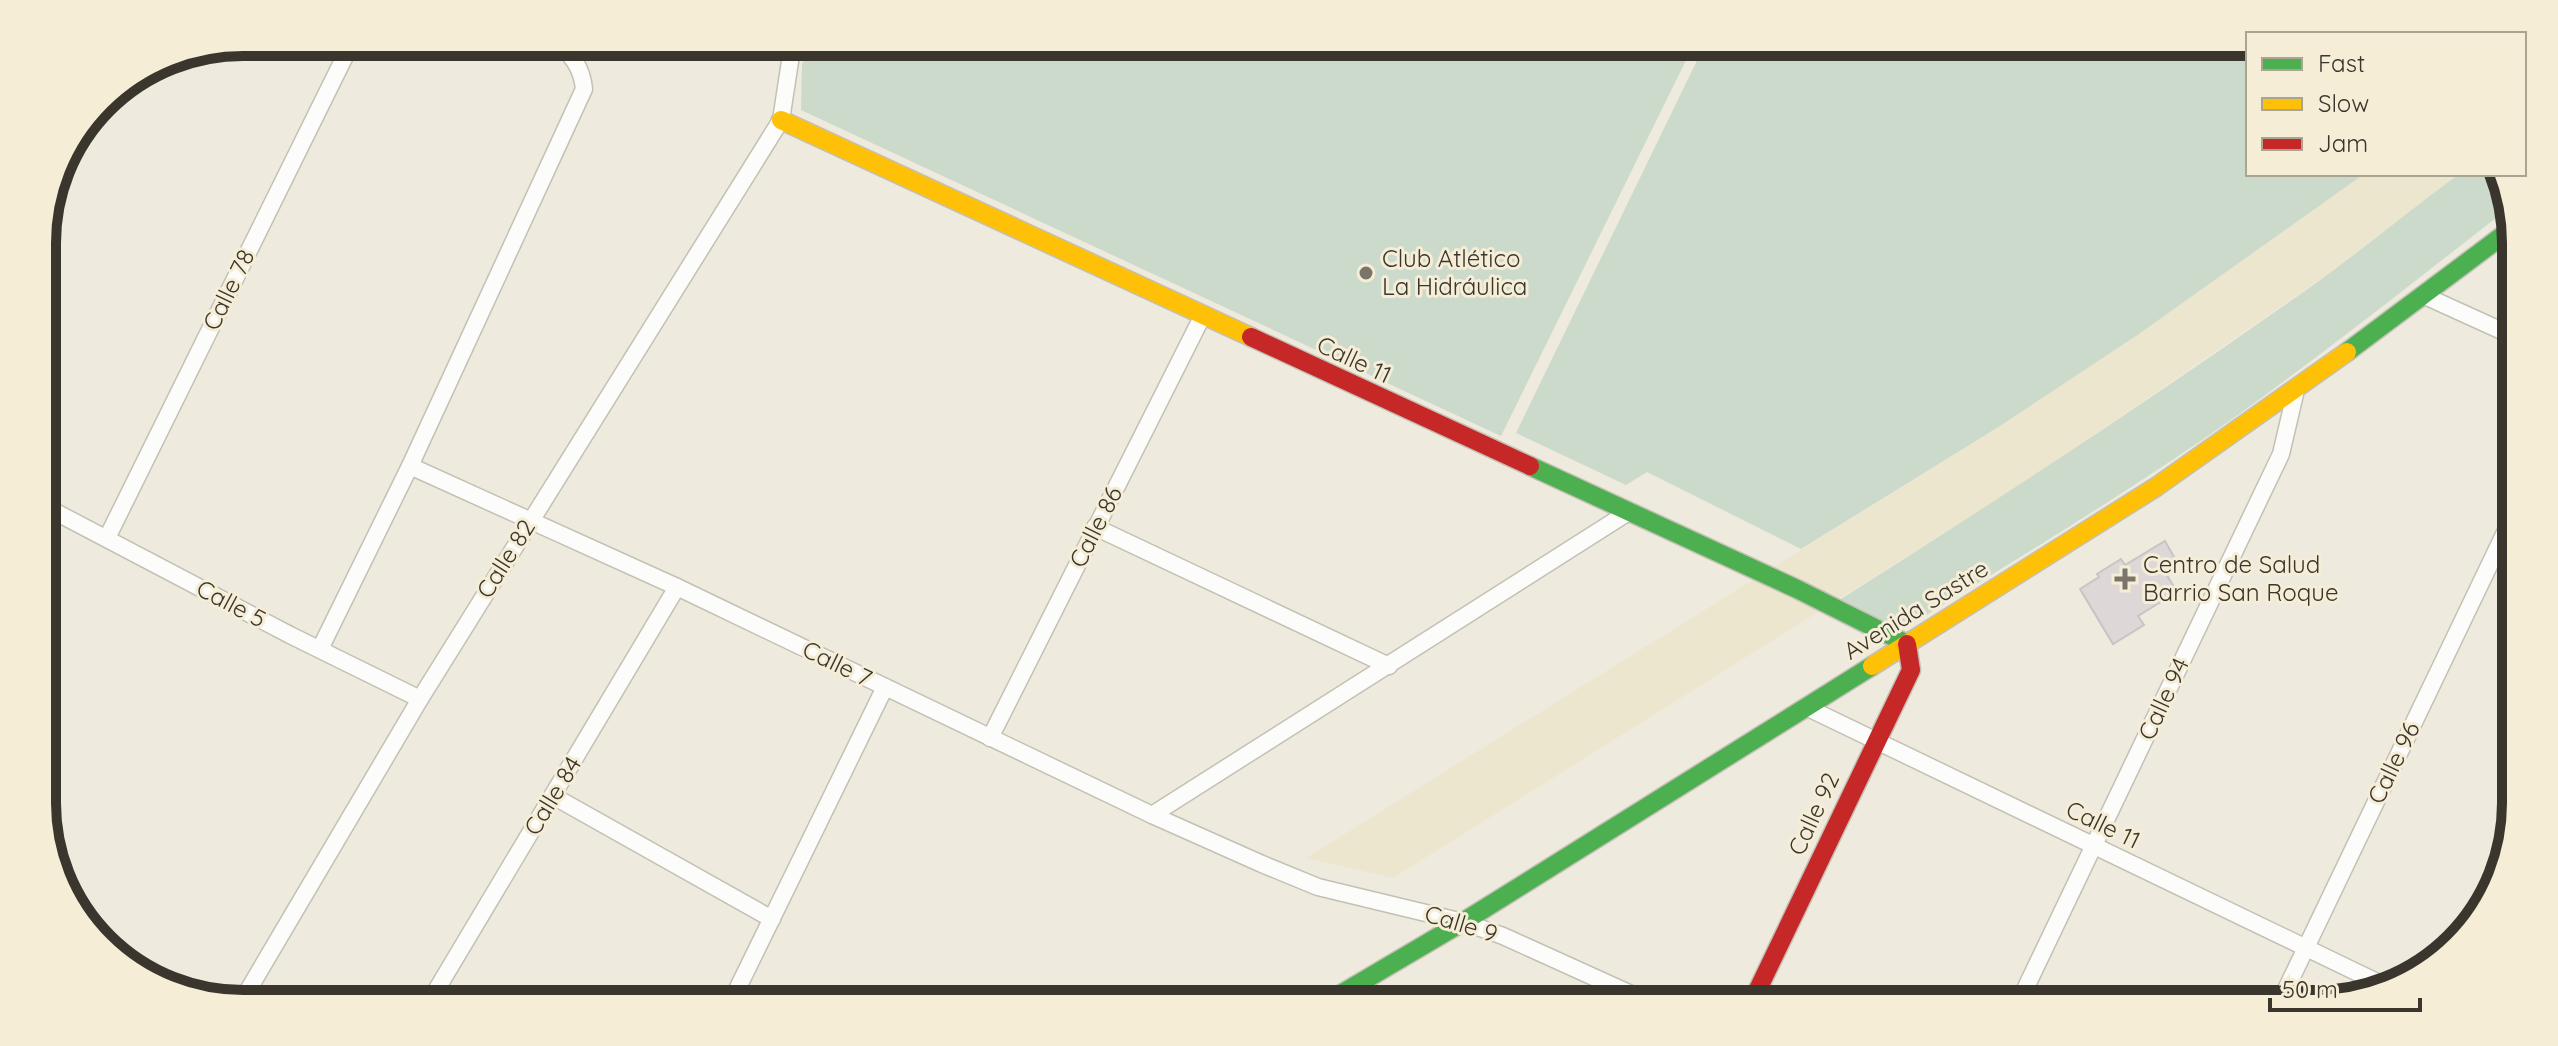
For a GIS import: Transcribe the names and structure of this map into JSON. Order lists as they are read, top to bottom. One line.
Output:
{"streets":{"street":["Calle 78","Calle 11","Calle 86","Calle 82","Calle 5","Avenida Sastre","Calle 7","Calle 94","Calle 96","Calle 84","Calle 92","Calle 9"]},"crossings":[["Calle 78","Calle 5"],["Calle 11","Calle 86"],["Calle 11","Calle 82"],["Calle 11","Avenida Sastre"],["Calle 11","Calle 94"],["Calle 11","Calle 96"],["Calle 11","Calle 92"],["Calle 86","Calle 7"],["Calle 82","Calle 5"],["Calle 82","Calle 7"],["Avenida Sastre","Calle 94"],["Avenida Sastre","Calle 92"],["Avenida Sastre","Calle 9"],["Calle 7","Calle 84"],["Calle 7","Calle 9"]],"places":{"other":["Club Atlético La Hidráulica"],"health":["Centro de Salud Barrio San Roque"]},"legend":["Fast","Slow","Jam"],"scale_bar":"50 m"}
